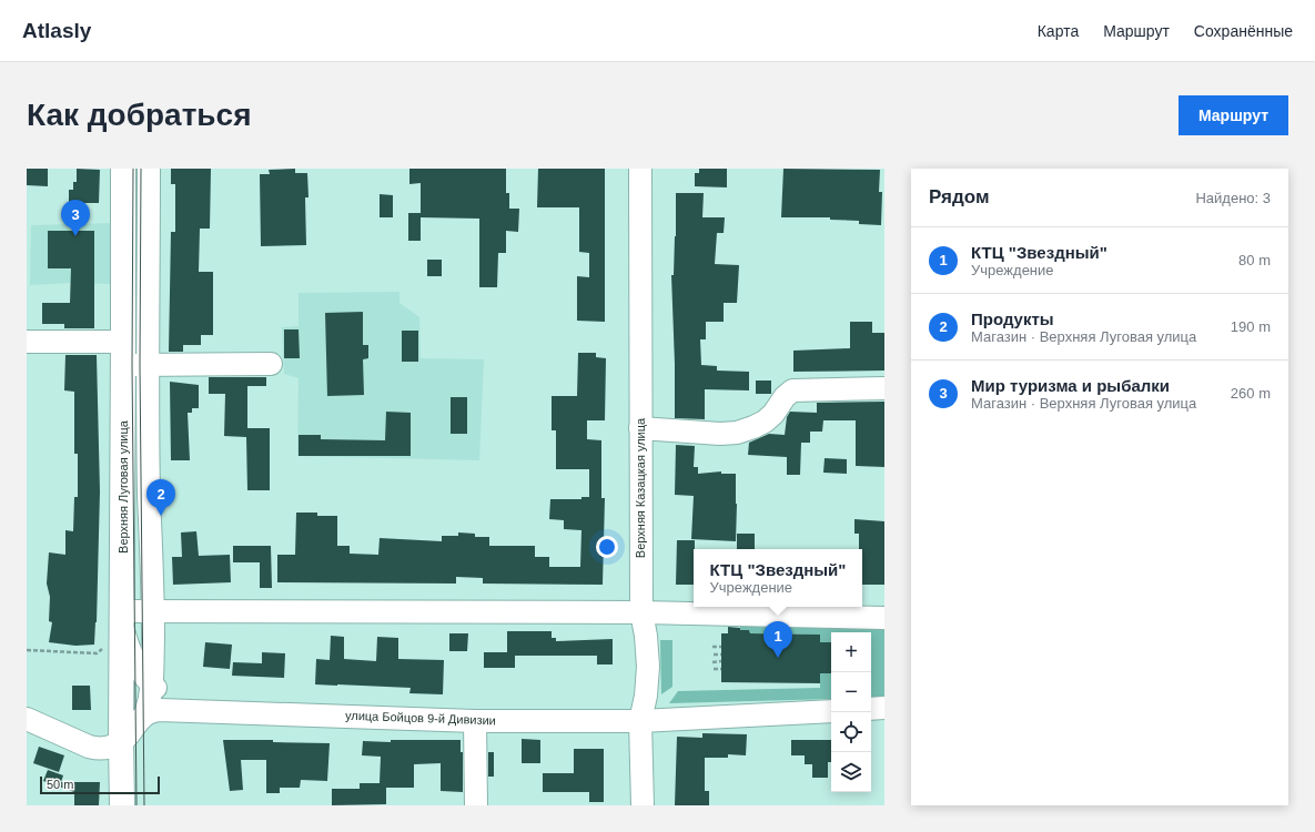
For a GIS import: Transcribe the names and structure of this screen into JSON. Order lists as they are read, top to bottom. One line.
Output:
{"streets":{"main road":["Верхняя Луговая улица"],"street":["Верхняя Казацкая улица","улица Бойцов 9-й Дивизии"]},"crossings":[["Верхняя Луговая улица","улица Бойцов 9-й Дивизии"],["Верхняя Казацкая улица","улица Бойцов 9-й Дивизии"]],"scale_bar":"50 m","page":{"header":"Atlasly","nav":["Карта","Маршрут","Сохранённые"],"buttons":"Маршрут","title":"Как добраться","heading":["Рядом","Найдено: 3"],"pins":["3","2","1"],"list":[{"mark":"1","name":"КТЦ \"Звездный\"","note":"Учреждение","value":"80 m"},{"mark":"2","name":"Продукты","note":"Магазин · Верхняя Луговая улица","value":"190 m"},{"mark":"3","name":"Мир туризма и рыбалки","note":"Магазин · Верхняя Луговая улица","value":"260 m"}],"popup":["КТЦ \"Звездный\"","Учреждение"],"map_buttons":["+","−"],"scale":"50 m"}}
